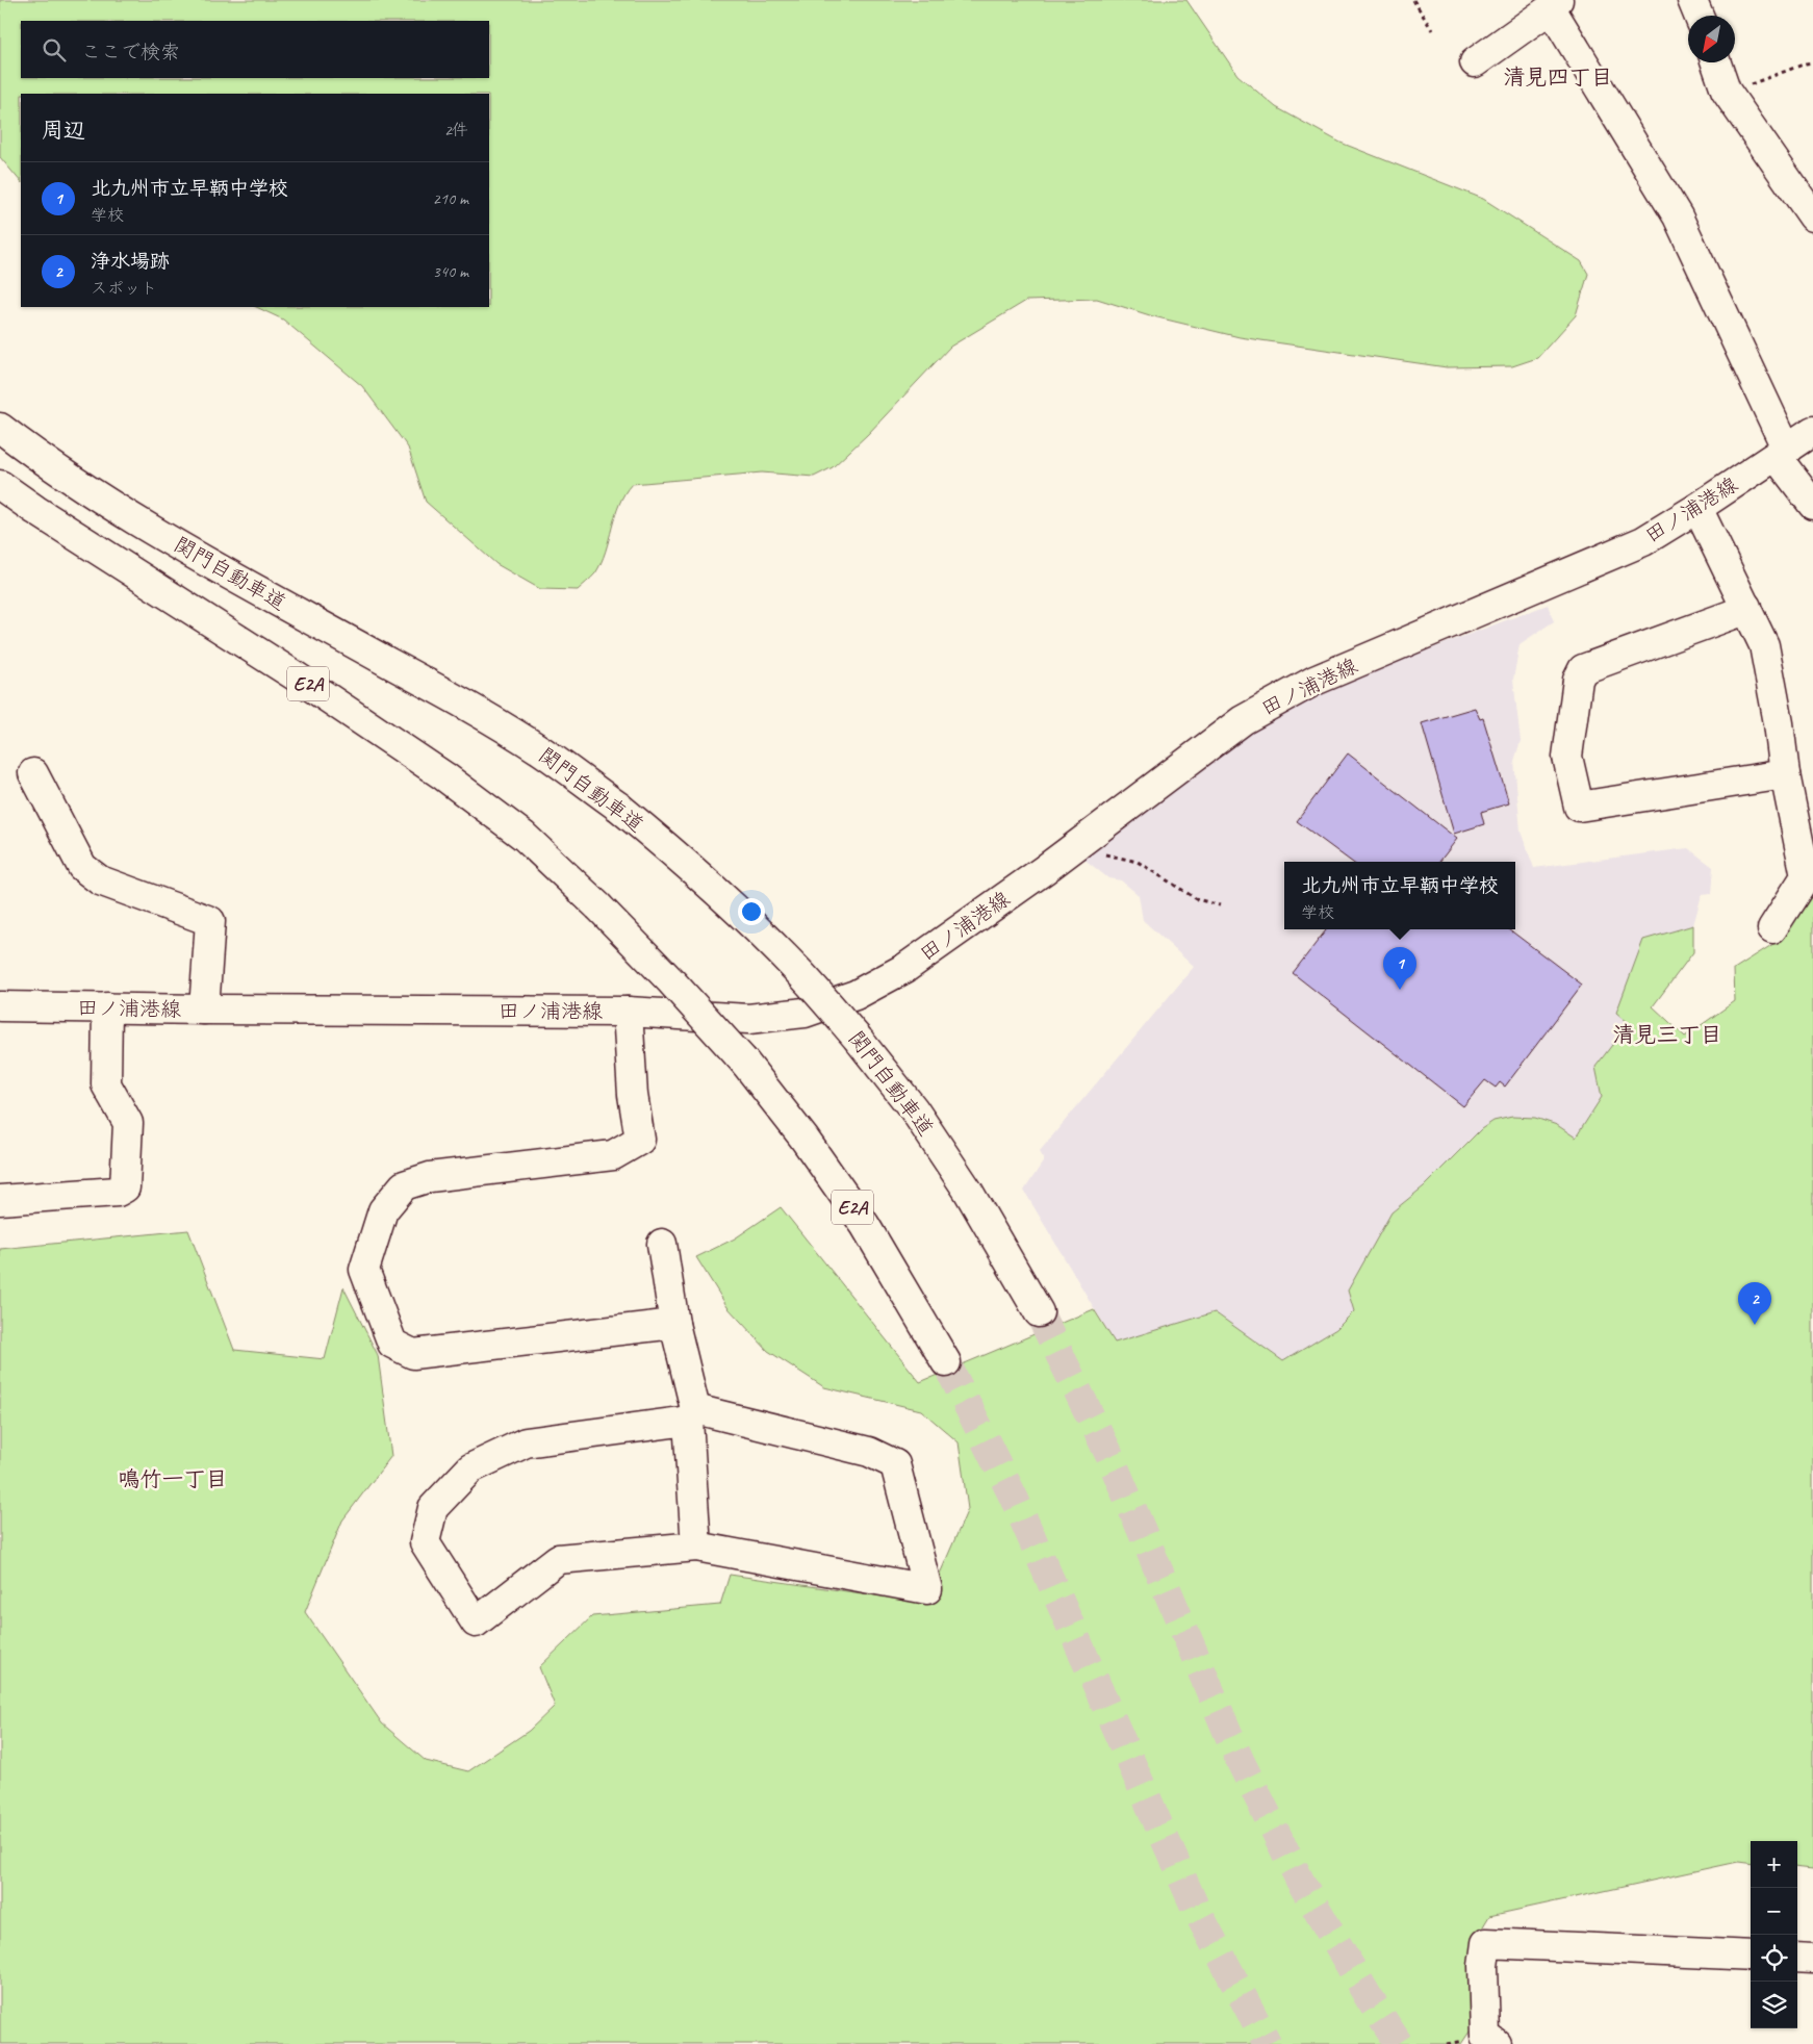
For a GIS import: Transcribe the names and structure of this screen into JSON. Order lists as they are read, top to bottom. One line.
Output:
{"streets":{"main road":["田ノ浦港線","関門自動車道","E2A"]},"districts":["清見四丁目","清見三丁目","鳴竹一丁目"],"north":"bottom left","page":{"search":"ここで検索","heading":["周辺","2件"],"list":[{"mark":"1","name":"北九州市立早鞆中学校","note":"学校","value":"210 m"},{"mark":"2","name":"浄水場跡","note":"スポット","value":"340 m"}],"popup":["北九州市立早鞆中学校","学校"],"pins":["1","2"],"map_buttons":["+","−"]}}
